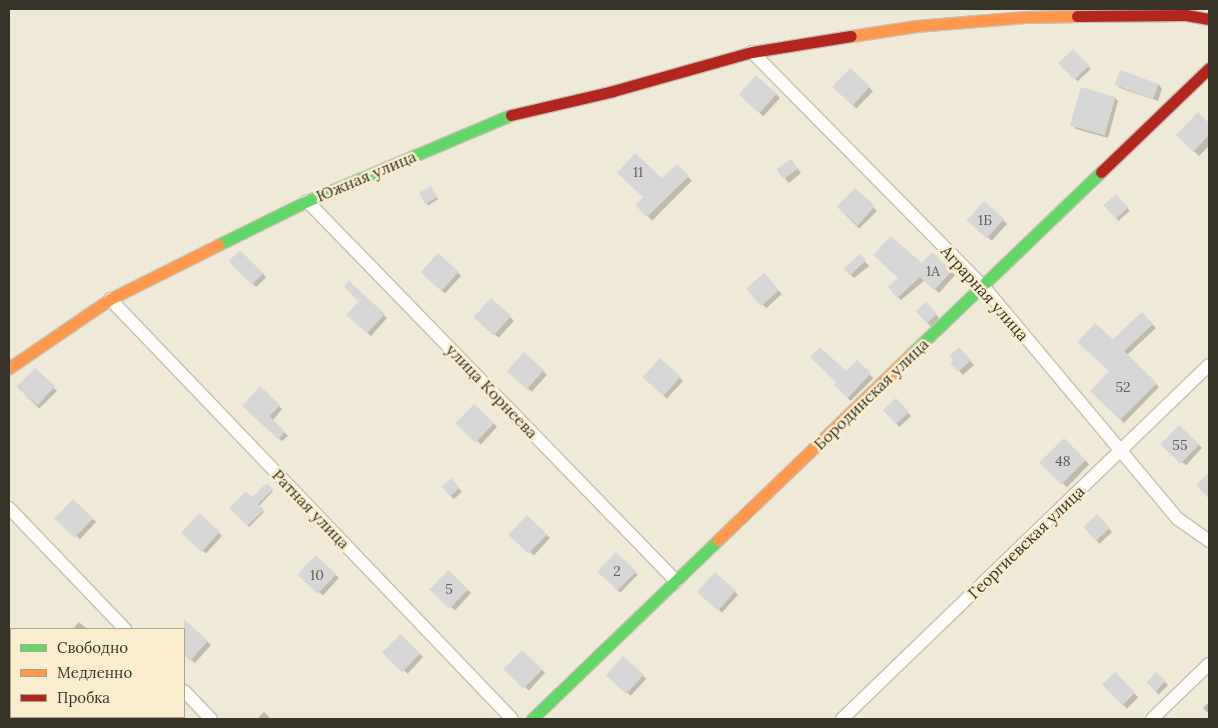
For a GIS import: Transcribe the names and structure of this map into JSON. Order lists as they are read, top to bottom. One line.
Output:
{"streets":{"street":["Южная улица","Аграрная улица","улица Корнеева","Бородинская улица","Ратная улица","Георгиевская улица"]},"crossings":[["Южная улица","Аграрная улица"],["Южная улица","улица Корнеева"],["Южная улица","Ратная улица"],["Аграрная улица","Бородинская улица"],["Аграрная улица","Георгиевская улица"],["улица Корнеева","Бородинская улица"]],"house_numbers":["11","1Б","1А","52","55","48","2","10","5"],"legend":["Свободно","Медленно","Пробка"]}
